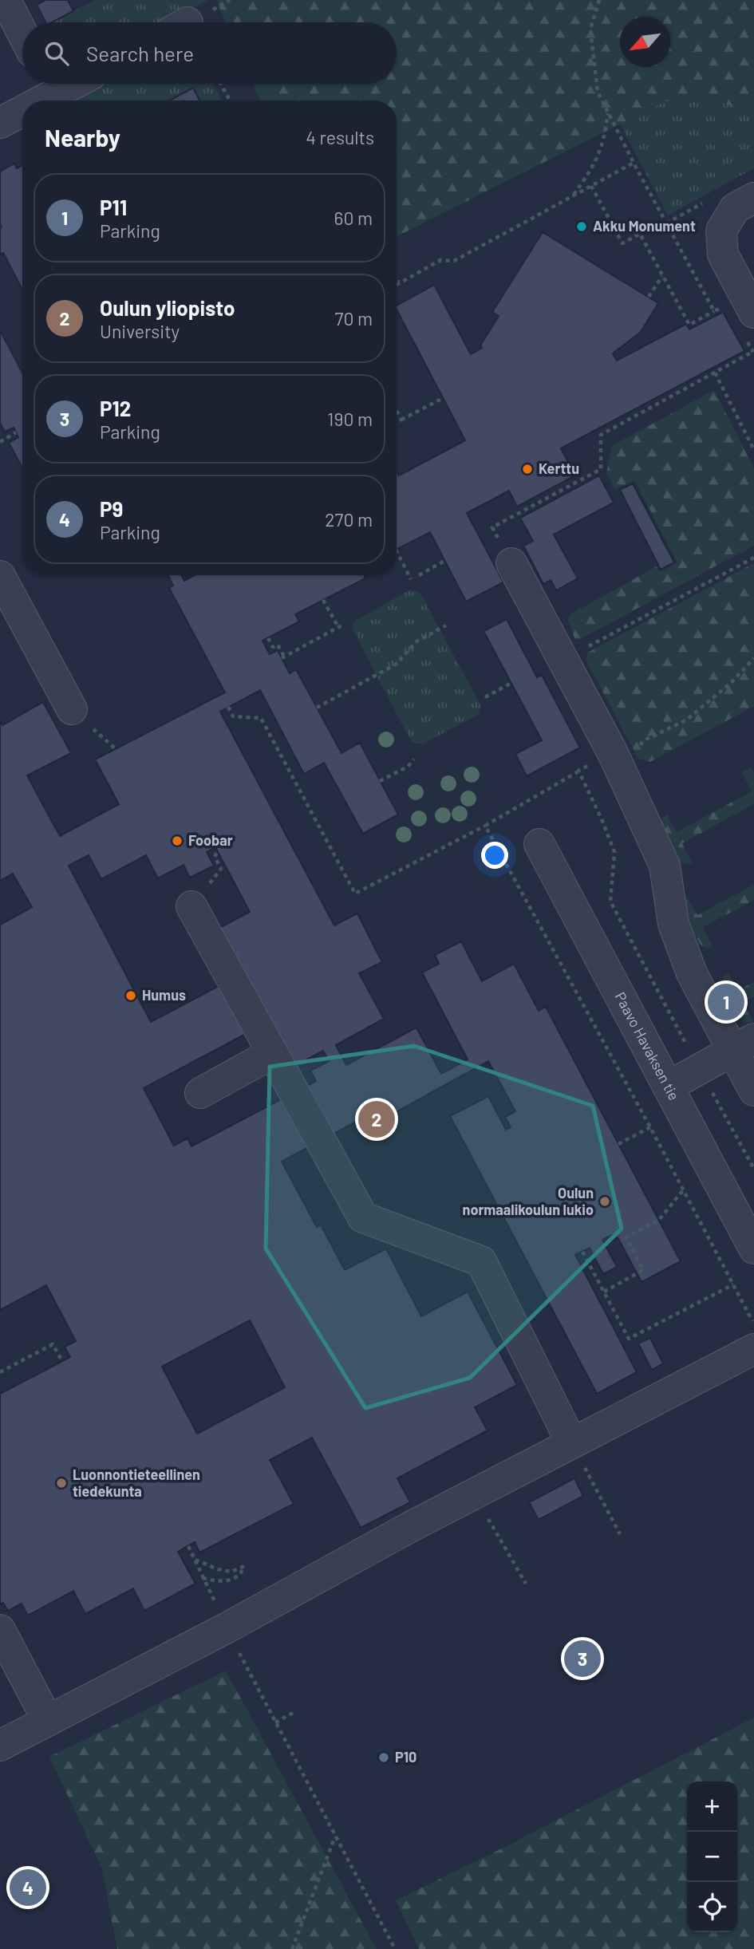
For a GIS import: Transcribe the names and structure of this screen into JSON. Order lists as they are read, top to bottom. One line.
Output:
{"streets":{"street":["Paavo Havaksen tie"]},"places":["Akku Monument","Kerttu","Foobar","Humus","Oulun normaalikoulun lukio","Luonnontieteellinen tiedekunta","P10"],"north":"bottom left","page":{"search":"Search here","heading":["Nearby","4 results"],"list":[{"mark":"1","name":"P11","note":"Parking","value":"60 m"},{"mark":"2","name":"Oulun yliopisto","note":"University","value":"70 m"},{"mark":"3","name":"P12","note":"Parking","value":"190 m"},{"mark":"4","name":"P9","note":"Parking","value":"270 m"}],"pins":["1","2","3","4"],"map_buttons":["+","−"]}}
